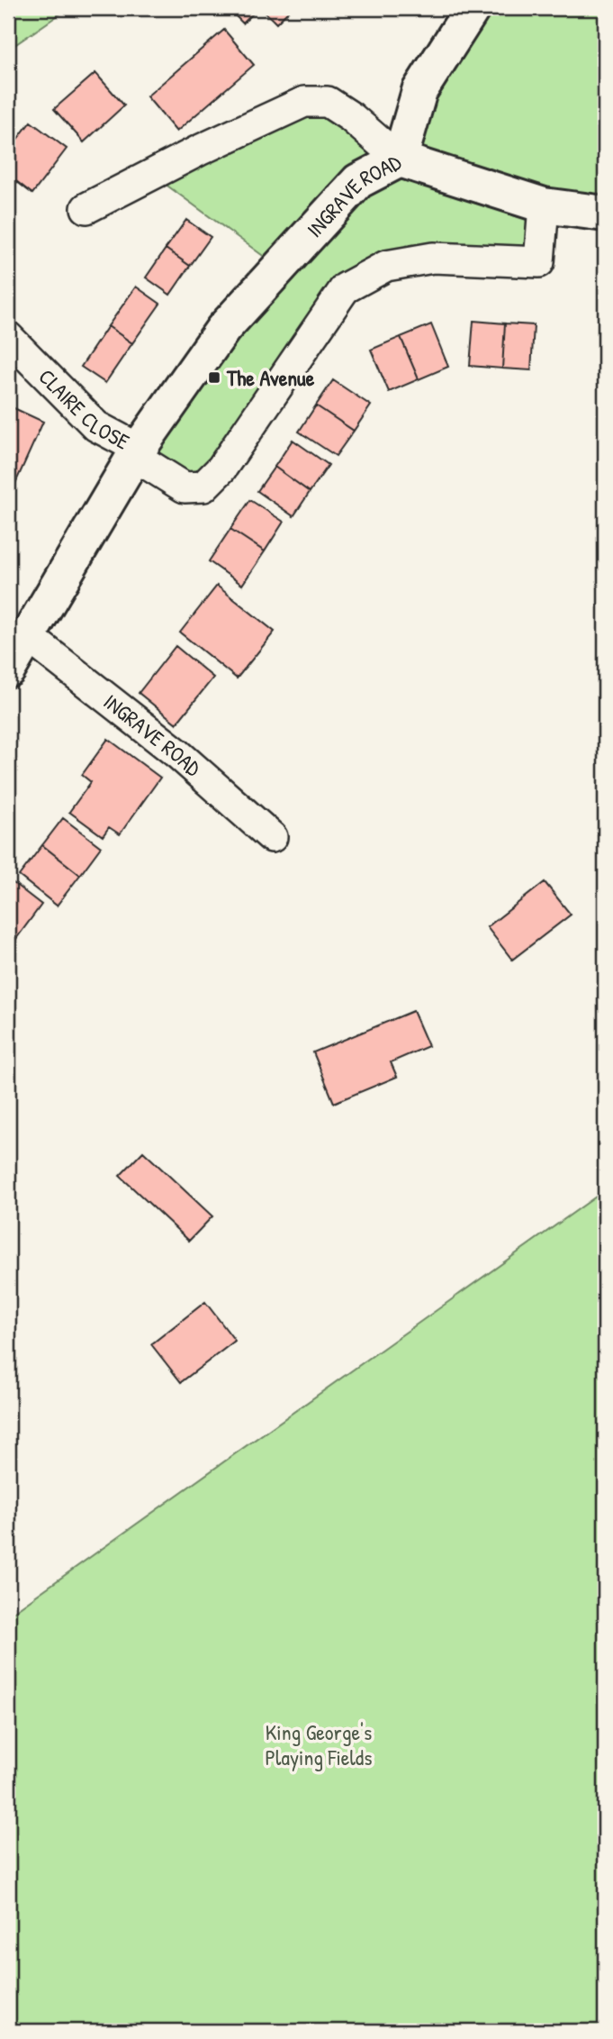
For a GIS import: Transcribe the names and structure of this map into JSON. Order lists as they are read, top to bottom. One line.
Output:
{"streets":{"main road":["INGRAVE ROAD"],"street":["CLAIRE CLOSE"]},"crossings":[["INGRAVE ROAD","CLAIRE CLOSE"]],"parks":["King George's Playing Fields"],"places":{"transit":["The Avenue"]}}
